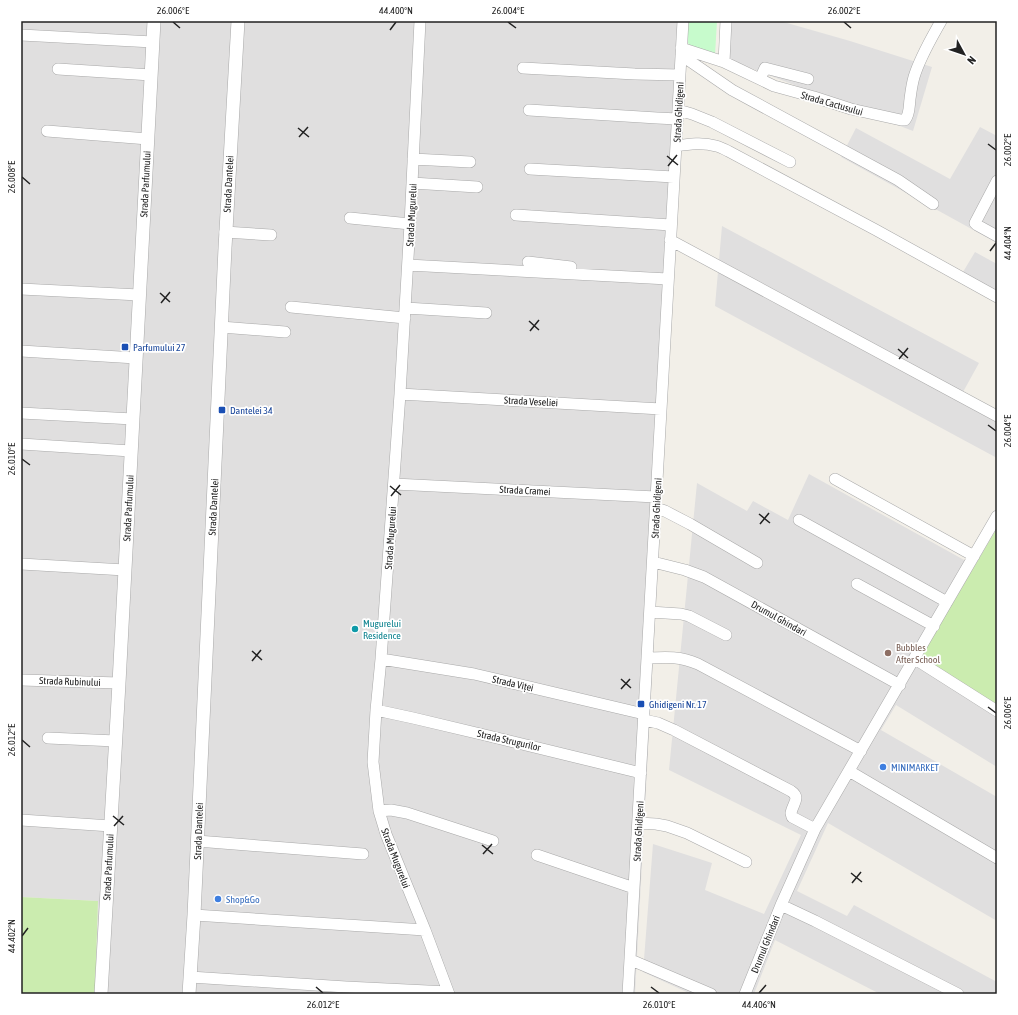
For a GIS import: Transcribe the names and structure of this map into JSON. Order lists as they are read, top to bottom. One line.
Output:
{"streets":{"street":["Strada Cactusului","Strada Ghidigeni","Strada Parfumului","Strada Dantelei","Strada Mugurelui","Strada Veseliei","Strada Cramei","Drumul Ghindari","Strada Rubinului","Strada Viței","Strada Strugurilor"]},"crossings":[["Strada Cactusului","Strada Ghidigeni"],["Strada Ghidigeni","Strada Veseliei"],["Strada Ghidigeni","Strada Cramei"],["Strada Ghidigeni","Drumul Ghindari"],["Strada Ghidigeni","Strada Viței"],["Strada Ghidigeni","Strada Strugurilor"],["Strada Parfumului","Strada Rubinului"],["Strada Mugurelui","Strada Veseliei"],["Strada Mugurelui","Strada Cramei"],["Strada Mugurelui","Strada Viței"],["Strada Mugurelui","Strada Strugurilor"]],"places":{"transit":["Parfumului 27","Dantelei 34","Ghidigeni Nr. 17"],"other":["Mugurelui Residence","Bubbles After School","MINIMARKET","Shop&Go"]},"north":"bottom right","coordinates":["26.006°E","44.400°N","26.004°E","26.002°E","26.008°E","44.404°N","26.010°E","26.012°E","44.402°N","44.406°N"]}
